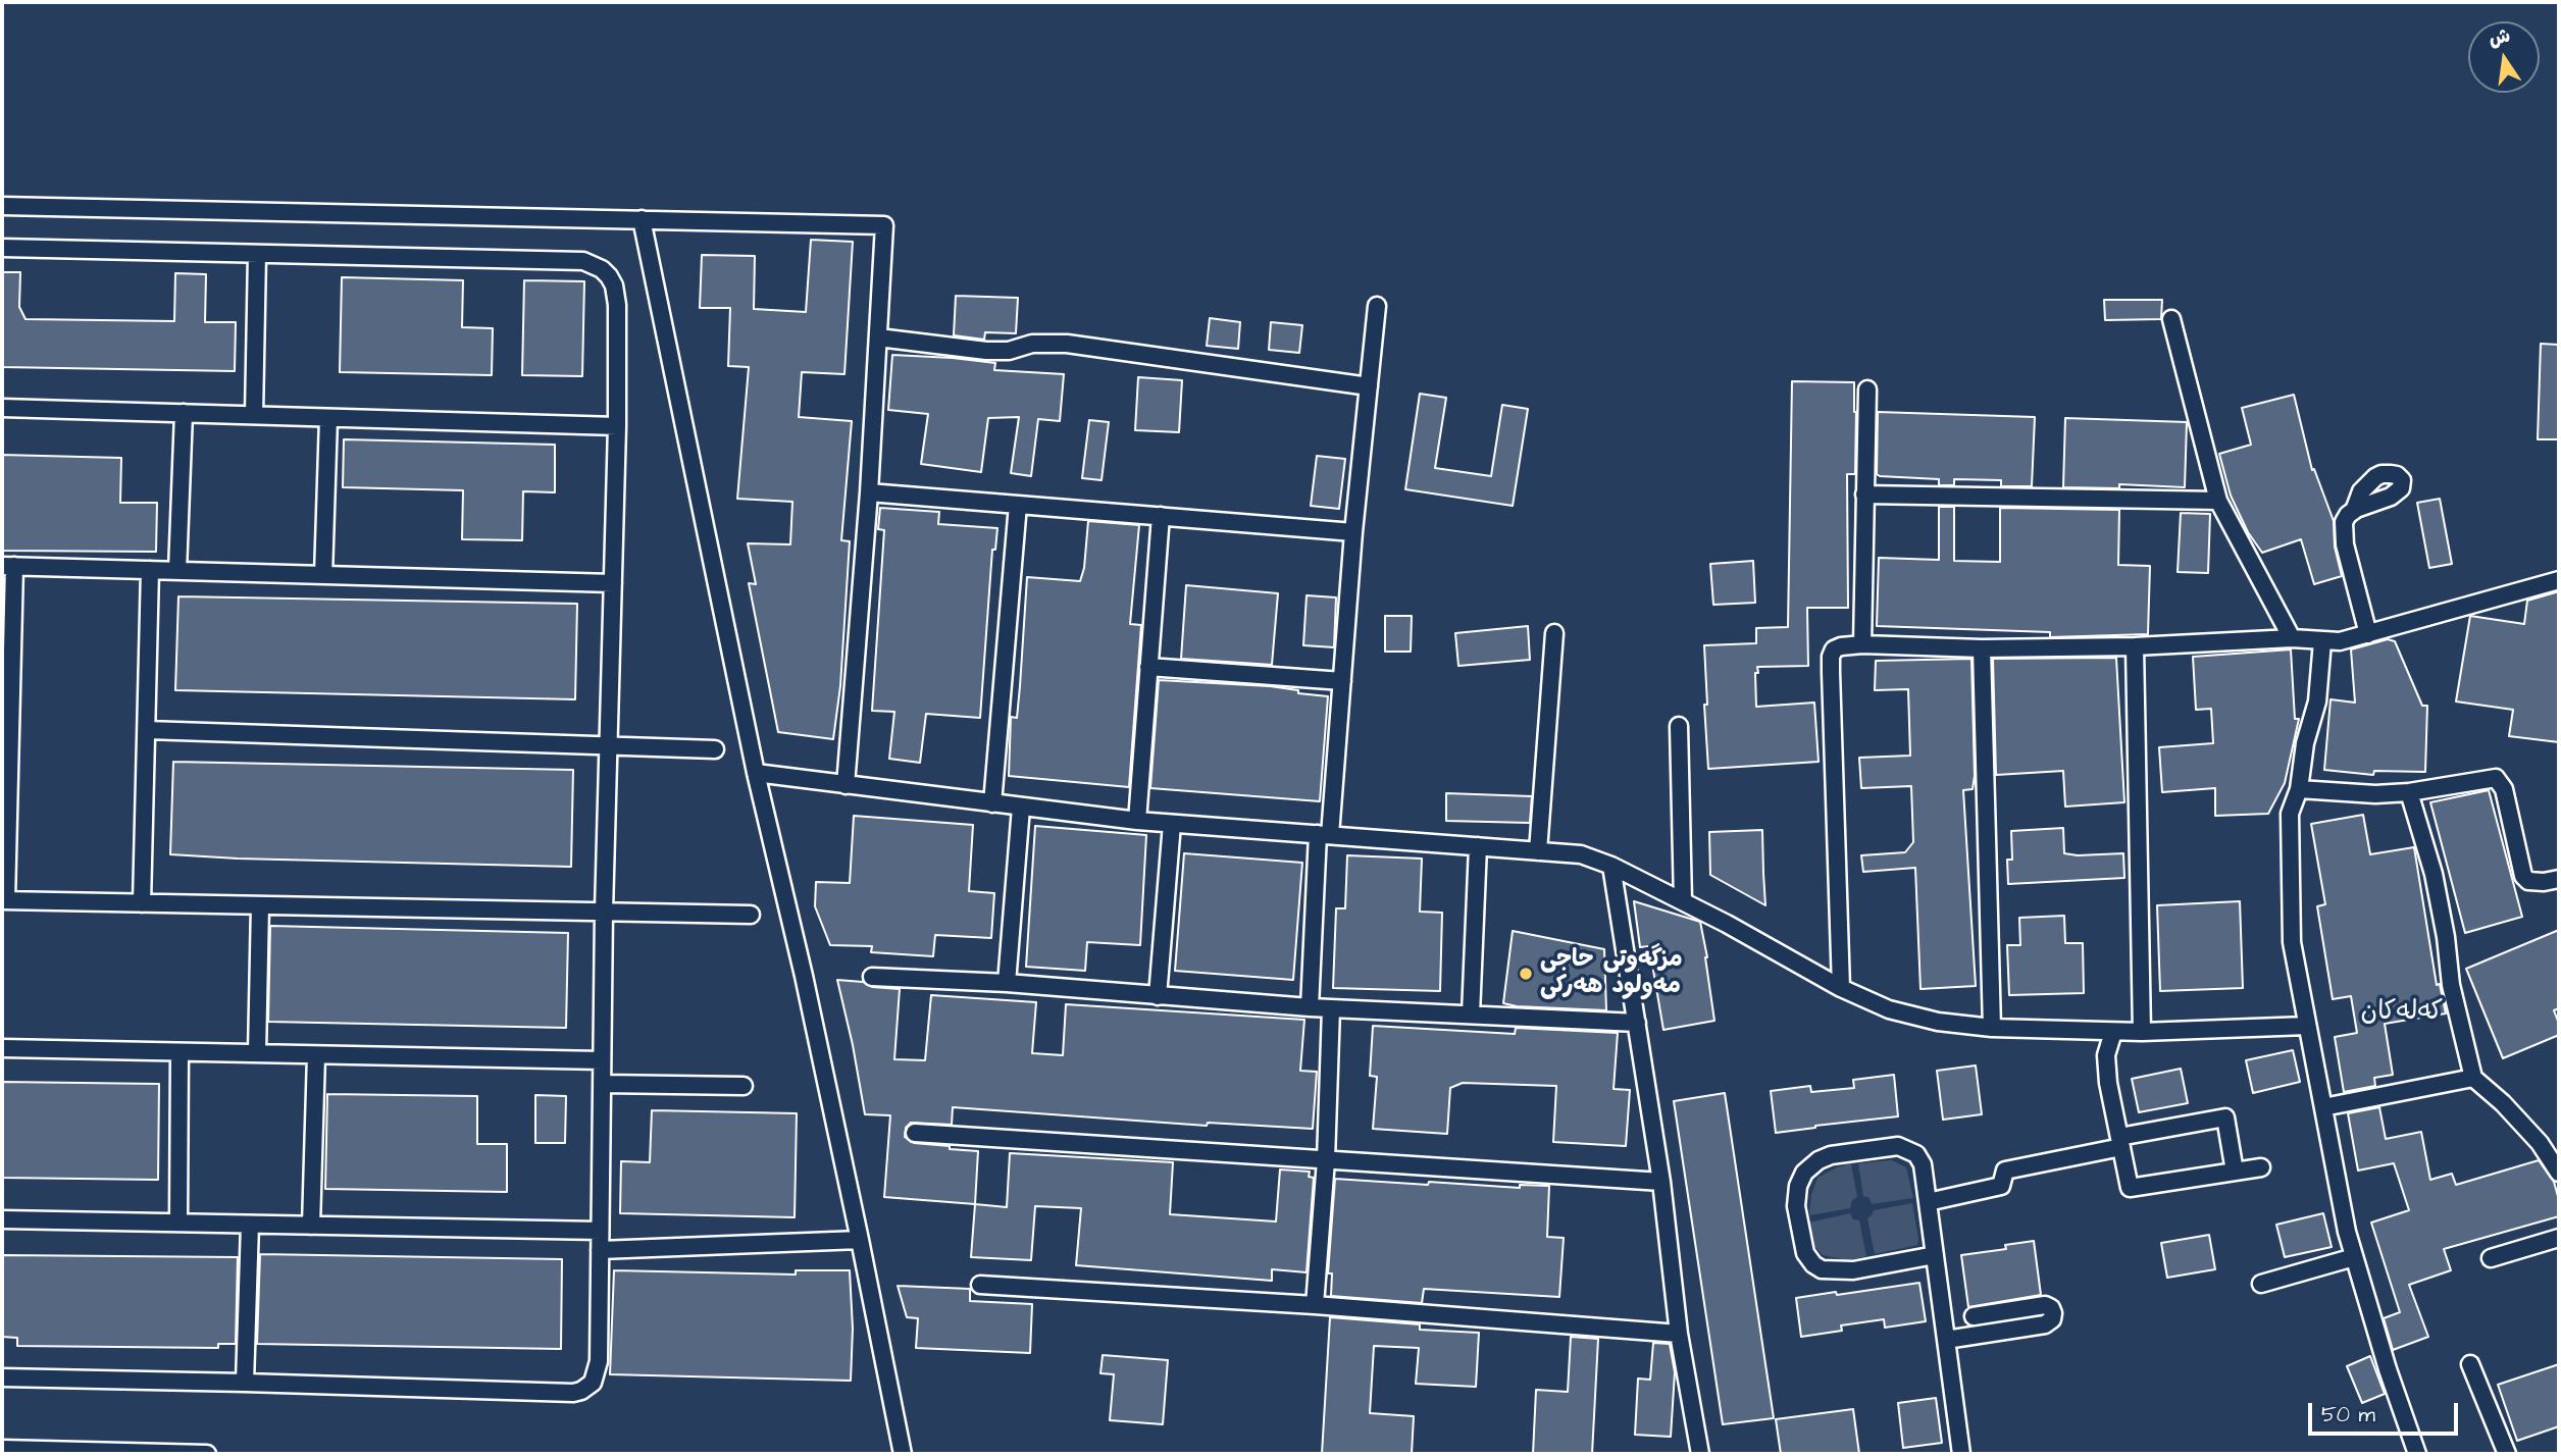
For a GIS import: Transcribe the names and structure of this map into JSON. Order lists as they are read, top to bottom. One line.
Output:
{"districts":["کەلەکان"],"places":["مزگەوتی حاجی مەولود هەرکی"],"scale_bar":"50 m","north":"top"}
